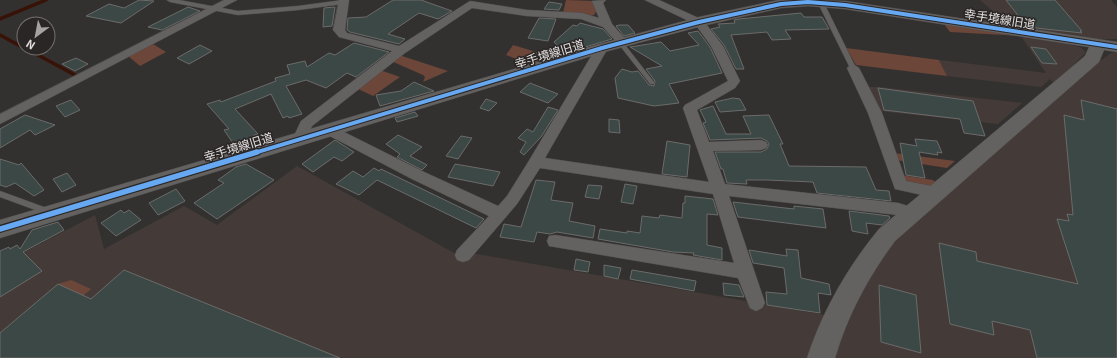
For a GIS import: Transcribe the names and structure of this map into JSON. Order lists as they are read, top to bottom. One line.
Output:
{"streets":{"street":["幸手境線旧道"]},"north":"bottom left"}
